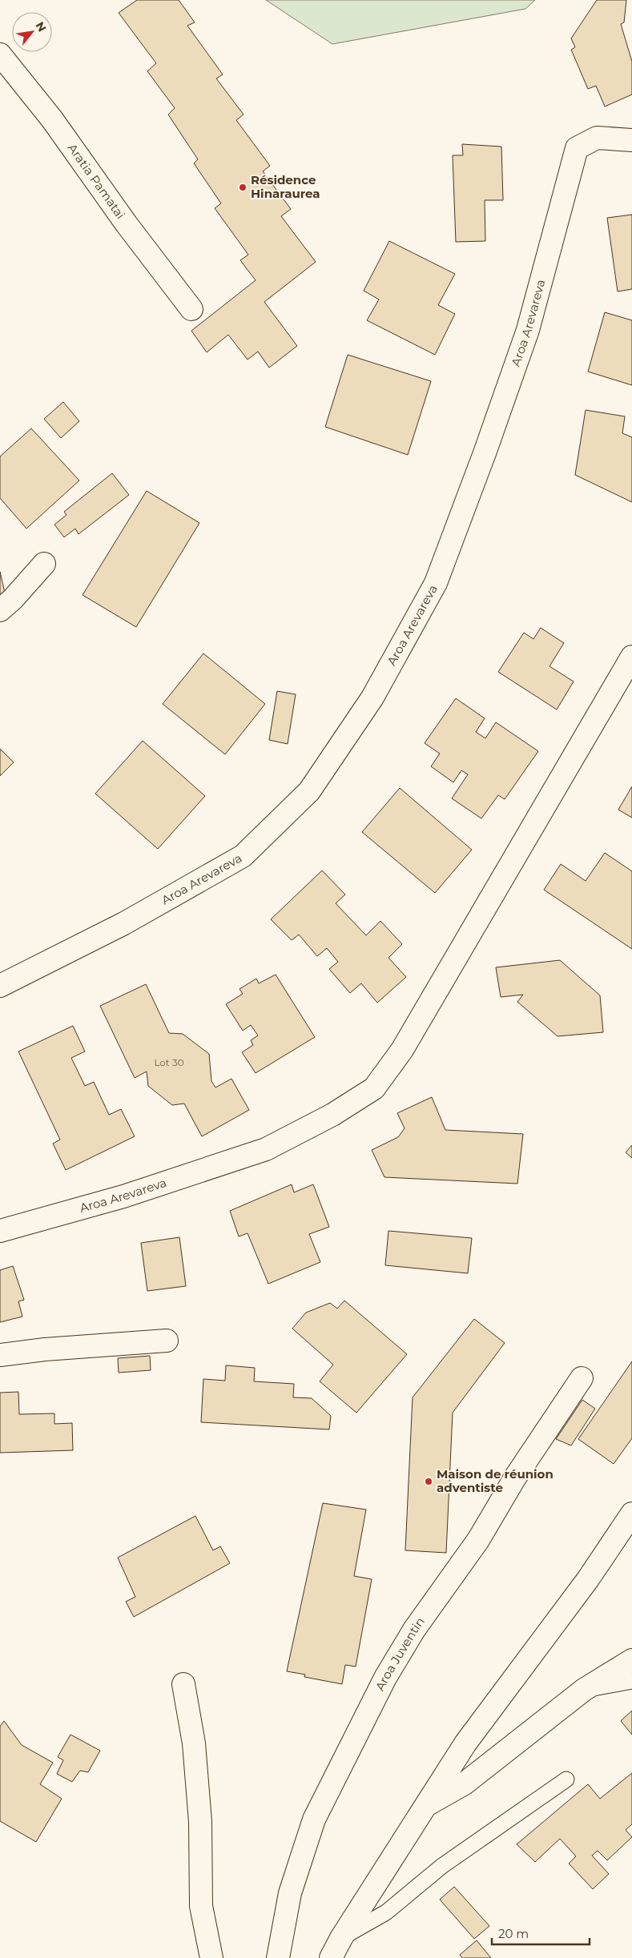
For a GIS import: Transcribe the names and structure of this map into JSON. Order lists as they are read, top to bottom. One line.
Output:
{"streets":{"street":["Aratia Pamatai","Aroa Arevareva","Aroa Juventin"]},"places":["Résidence Hinaraurea","Maison de réunion adventiste"],"house_numbers":["Lot 30"],"scale_bar":"20 m","north":"top right"}
